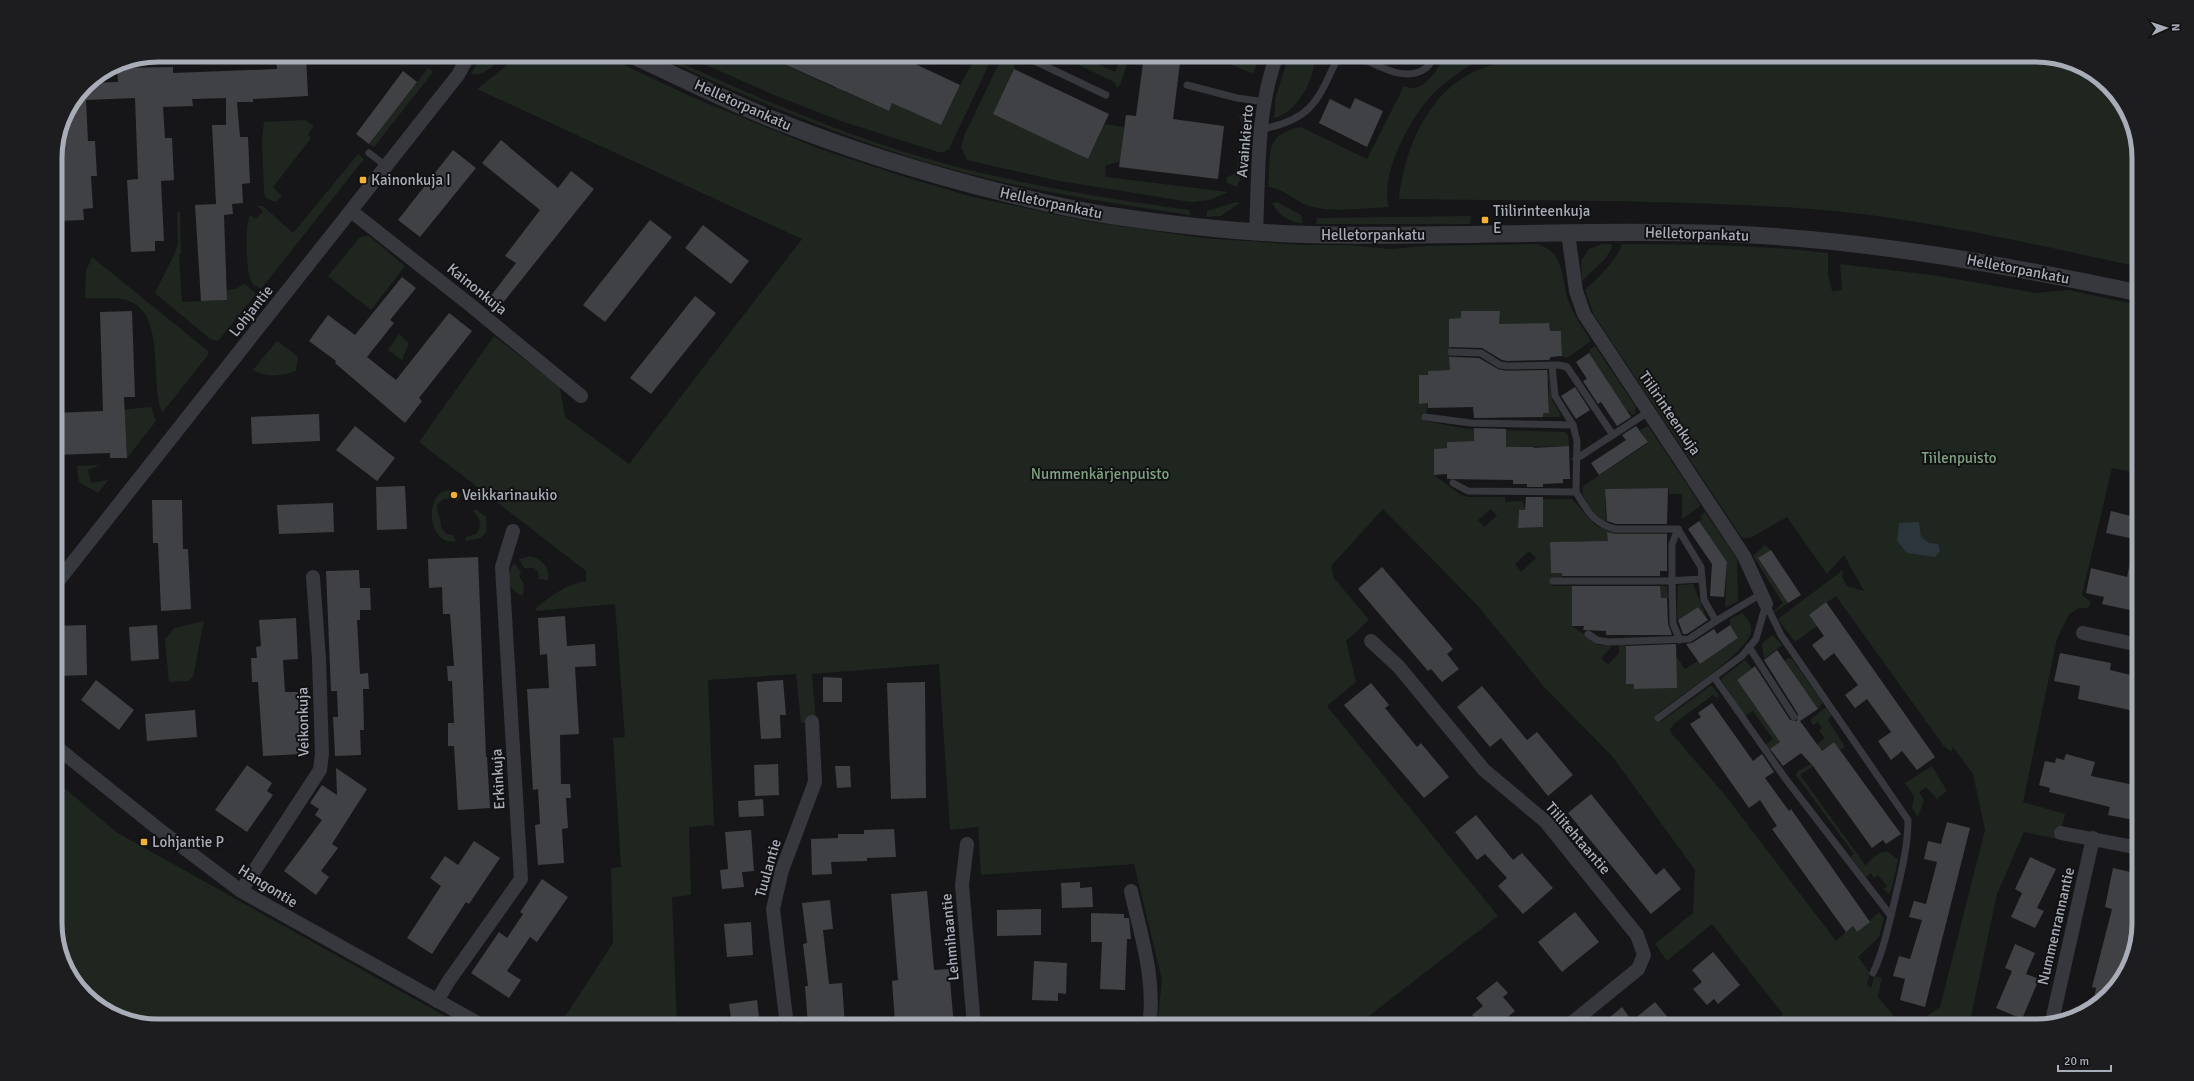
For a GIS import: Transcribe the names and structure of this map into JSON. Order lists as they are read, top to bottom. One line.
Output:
{"streets":{"street":["Helletorpankatu","Avainkierto","Kainonkuja","Lohjantie","Tiilirinteenkuja","Veikonkuja","Erkinkuja","Tiilitehtaantie","Tuulantie","Hangontie","Nummenrannantie","Lehmihaantie"]},"crossings":[["Helletorpankatu","Avainkierto"],["Helletorpankatu","Tiilirinteenkuja"],["Kainonkuja","Lohjantie"],["Veikonkuja","Hangontie"],["Erkinkuja","Hangontie"]],"parks":["Tiilenpuisto","Nummenkärjenpuisto"],"places":{"transit":["Kainonkuja I","Tiilirinteenkuja E","Lohjantie P"],"other":["Veikkarinaukio"]},"scale_bar":"20 m","north":"right"}
